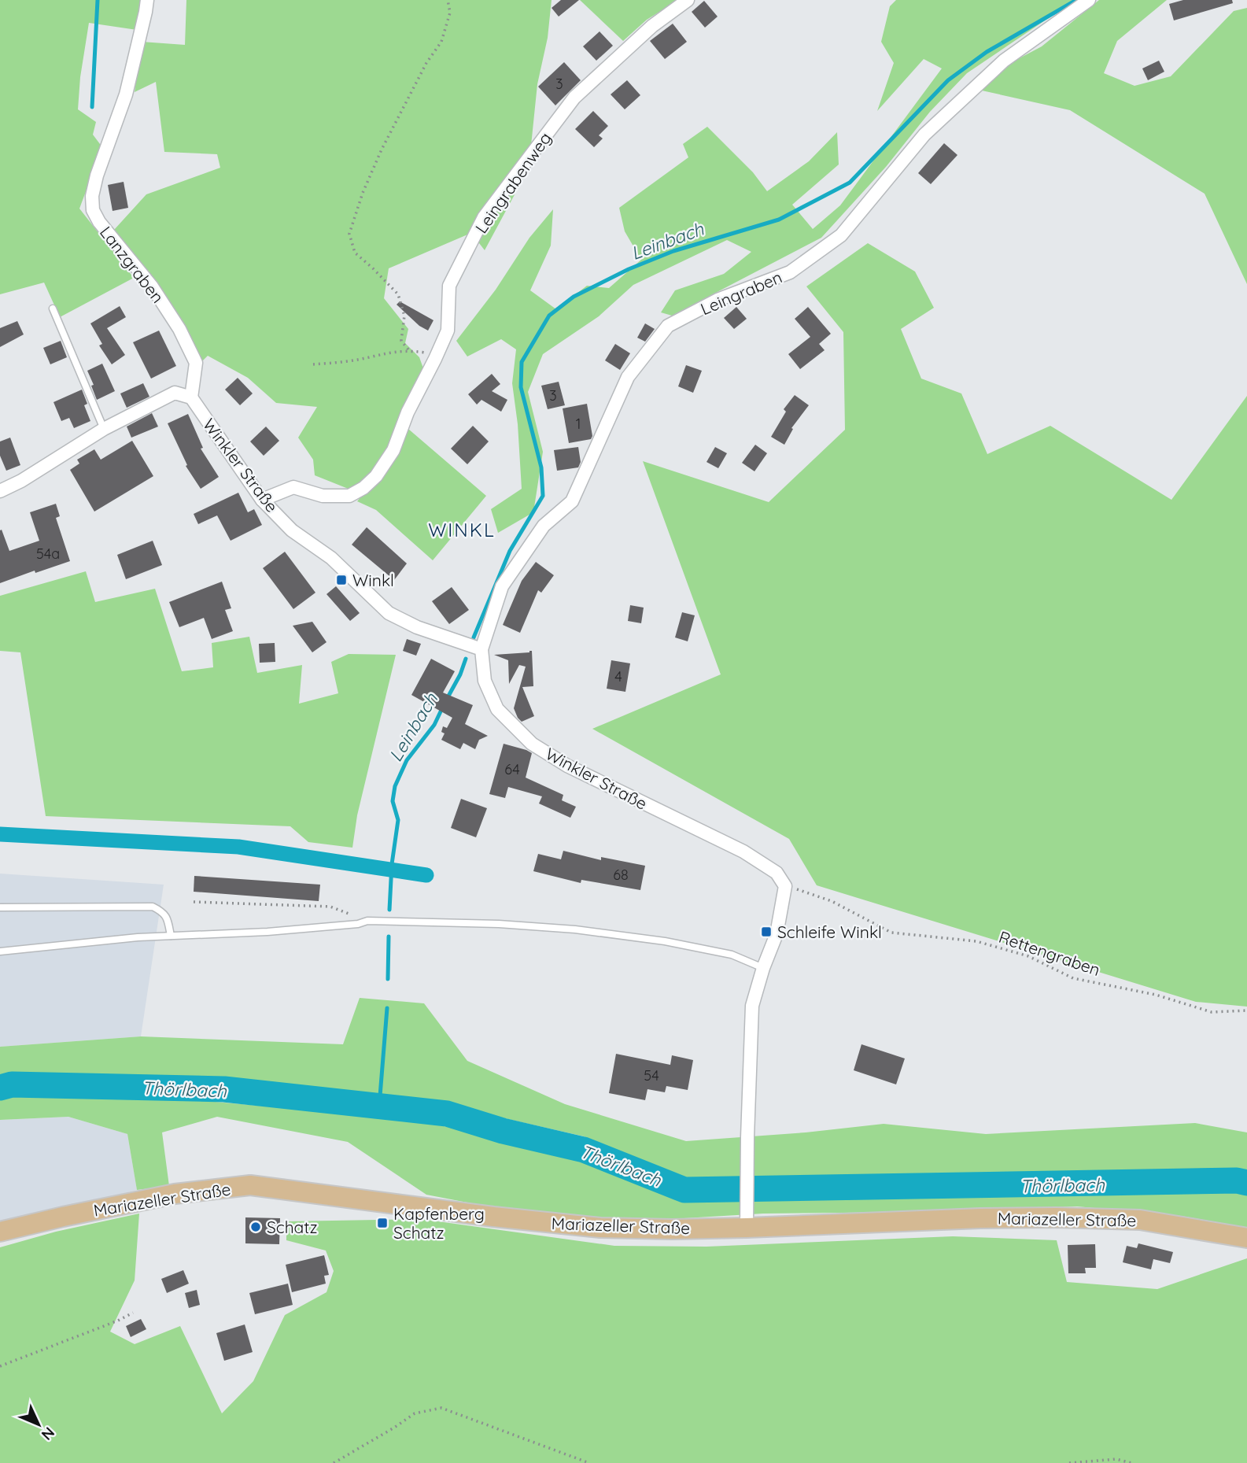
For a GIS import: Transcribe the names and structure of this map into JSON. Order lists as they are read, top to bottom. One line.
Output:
{"streets":{"main road":["Mariazeller Straße"],"street":["Leingrabenweg","Lanzgraben","Leingraben","Winkler Straße"],"path":["Rettengraben"]},"crossings":[["Leingrabenweg","Winkler Straße"],["Lanzgraben","Winkler Straße"],["Leingraben","Winkler Straße"],["Winkler Straße","Rettengraben"]],"districts":["WINKL"],"water":["Leinbach","Thörlbach"],"places":{"transit":["Winkl","Schleife Winkl","Kapfenberg Schatz"],"other":["Schatz"]},"house_numbers":["3","3","1","54a","4","64","68","54"],"north":"bottom right"}
